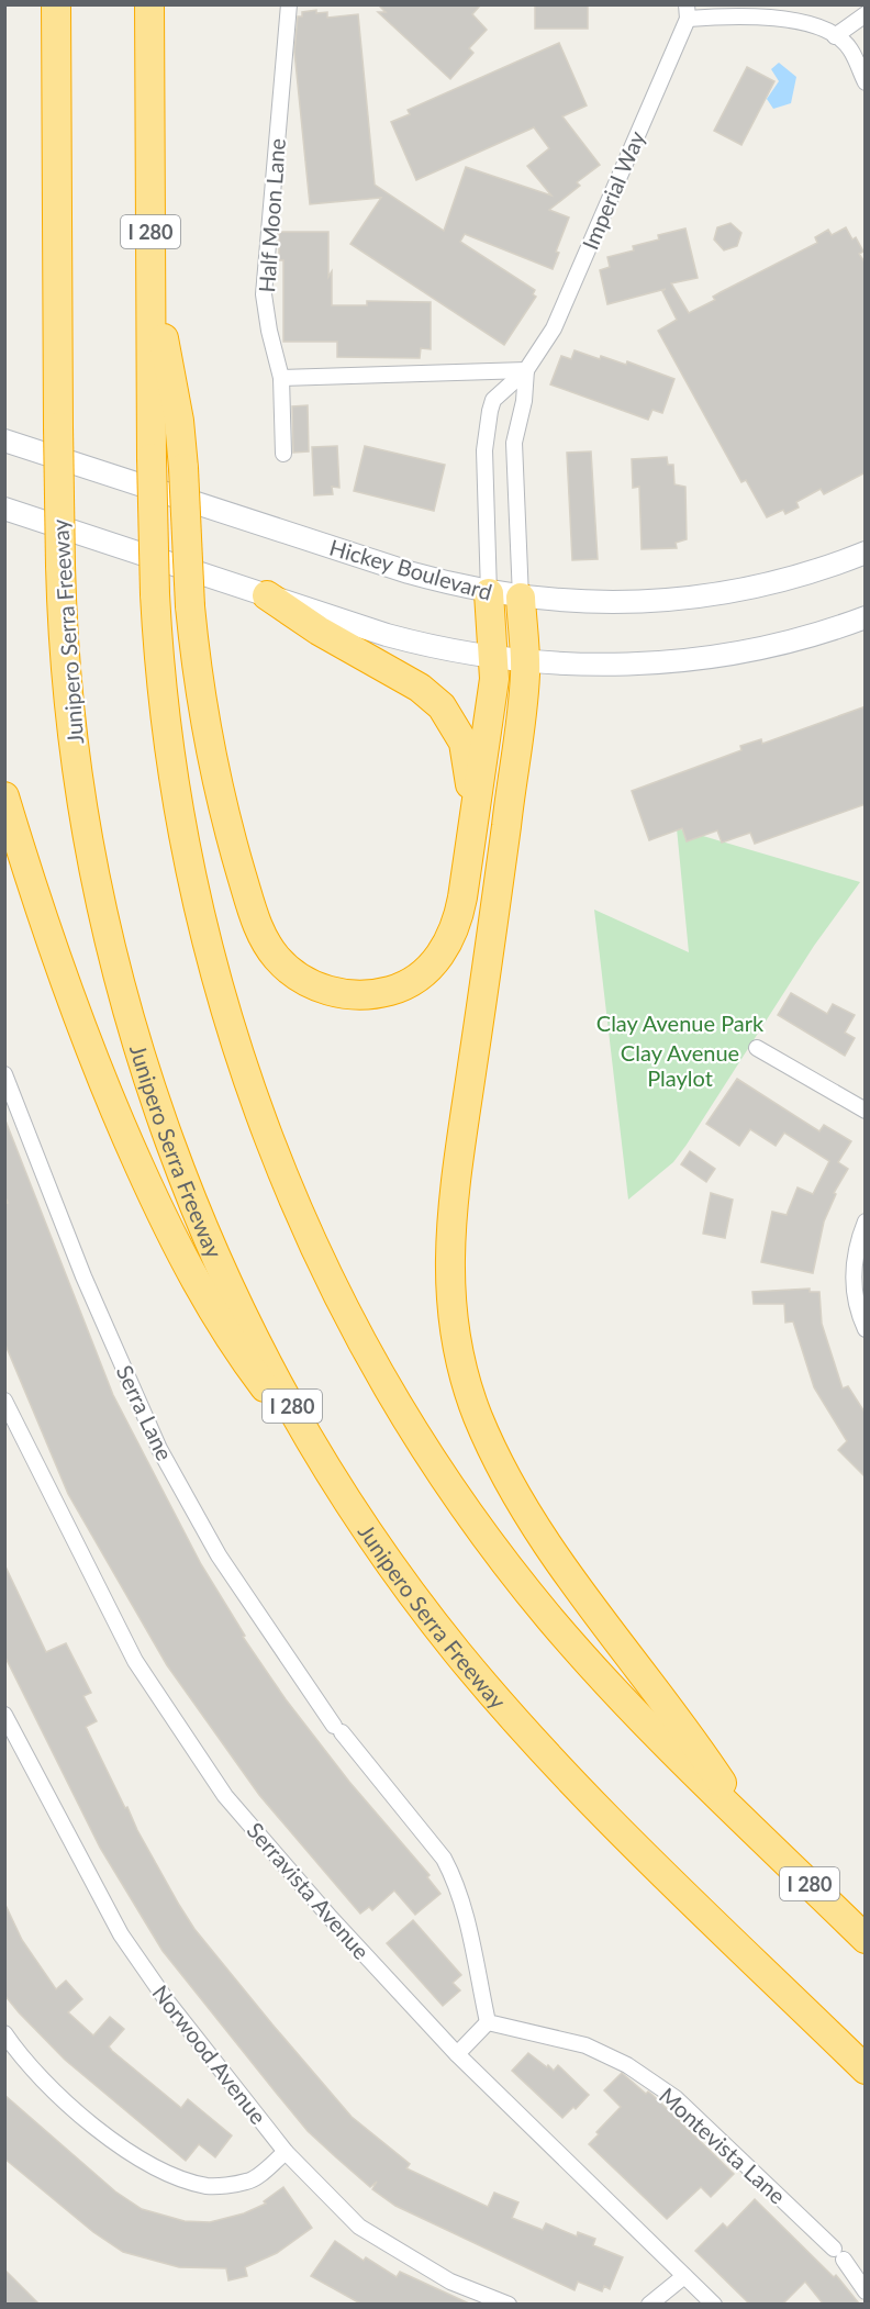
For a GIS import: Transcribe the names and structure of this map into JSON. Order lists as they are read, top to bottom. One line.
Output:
{"streets":{"highway":["I 280","Junipero Serra Freeway"],"main road":["Hickey Boulevard"],"street":["Imperial Way","Half Moon Lane","Serra Lane","Serravista Avenue","Norwood Avenue","Montevista Lane"]},"crossings":[["Imperial Way","Hickey Boulevard"],["Serra Lane","Montevista Lane"]],"parks":["Clay Avenue Park","Clay Avenue Playlot"]}
